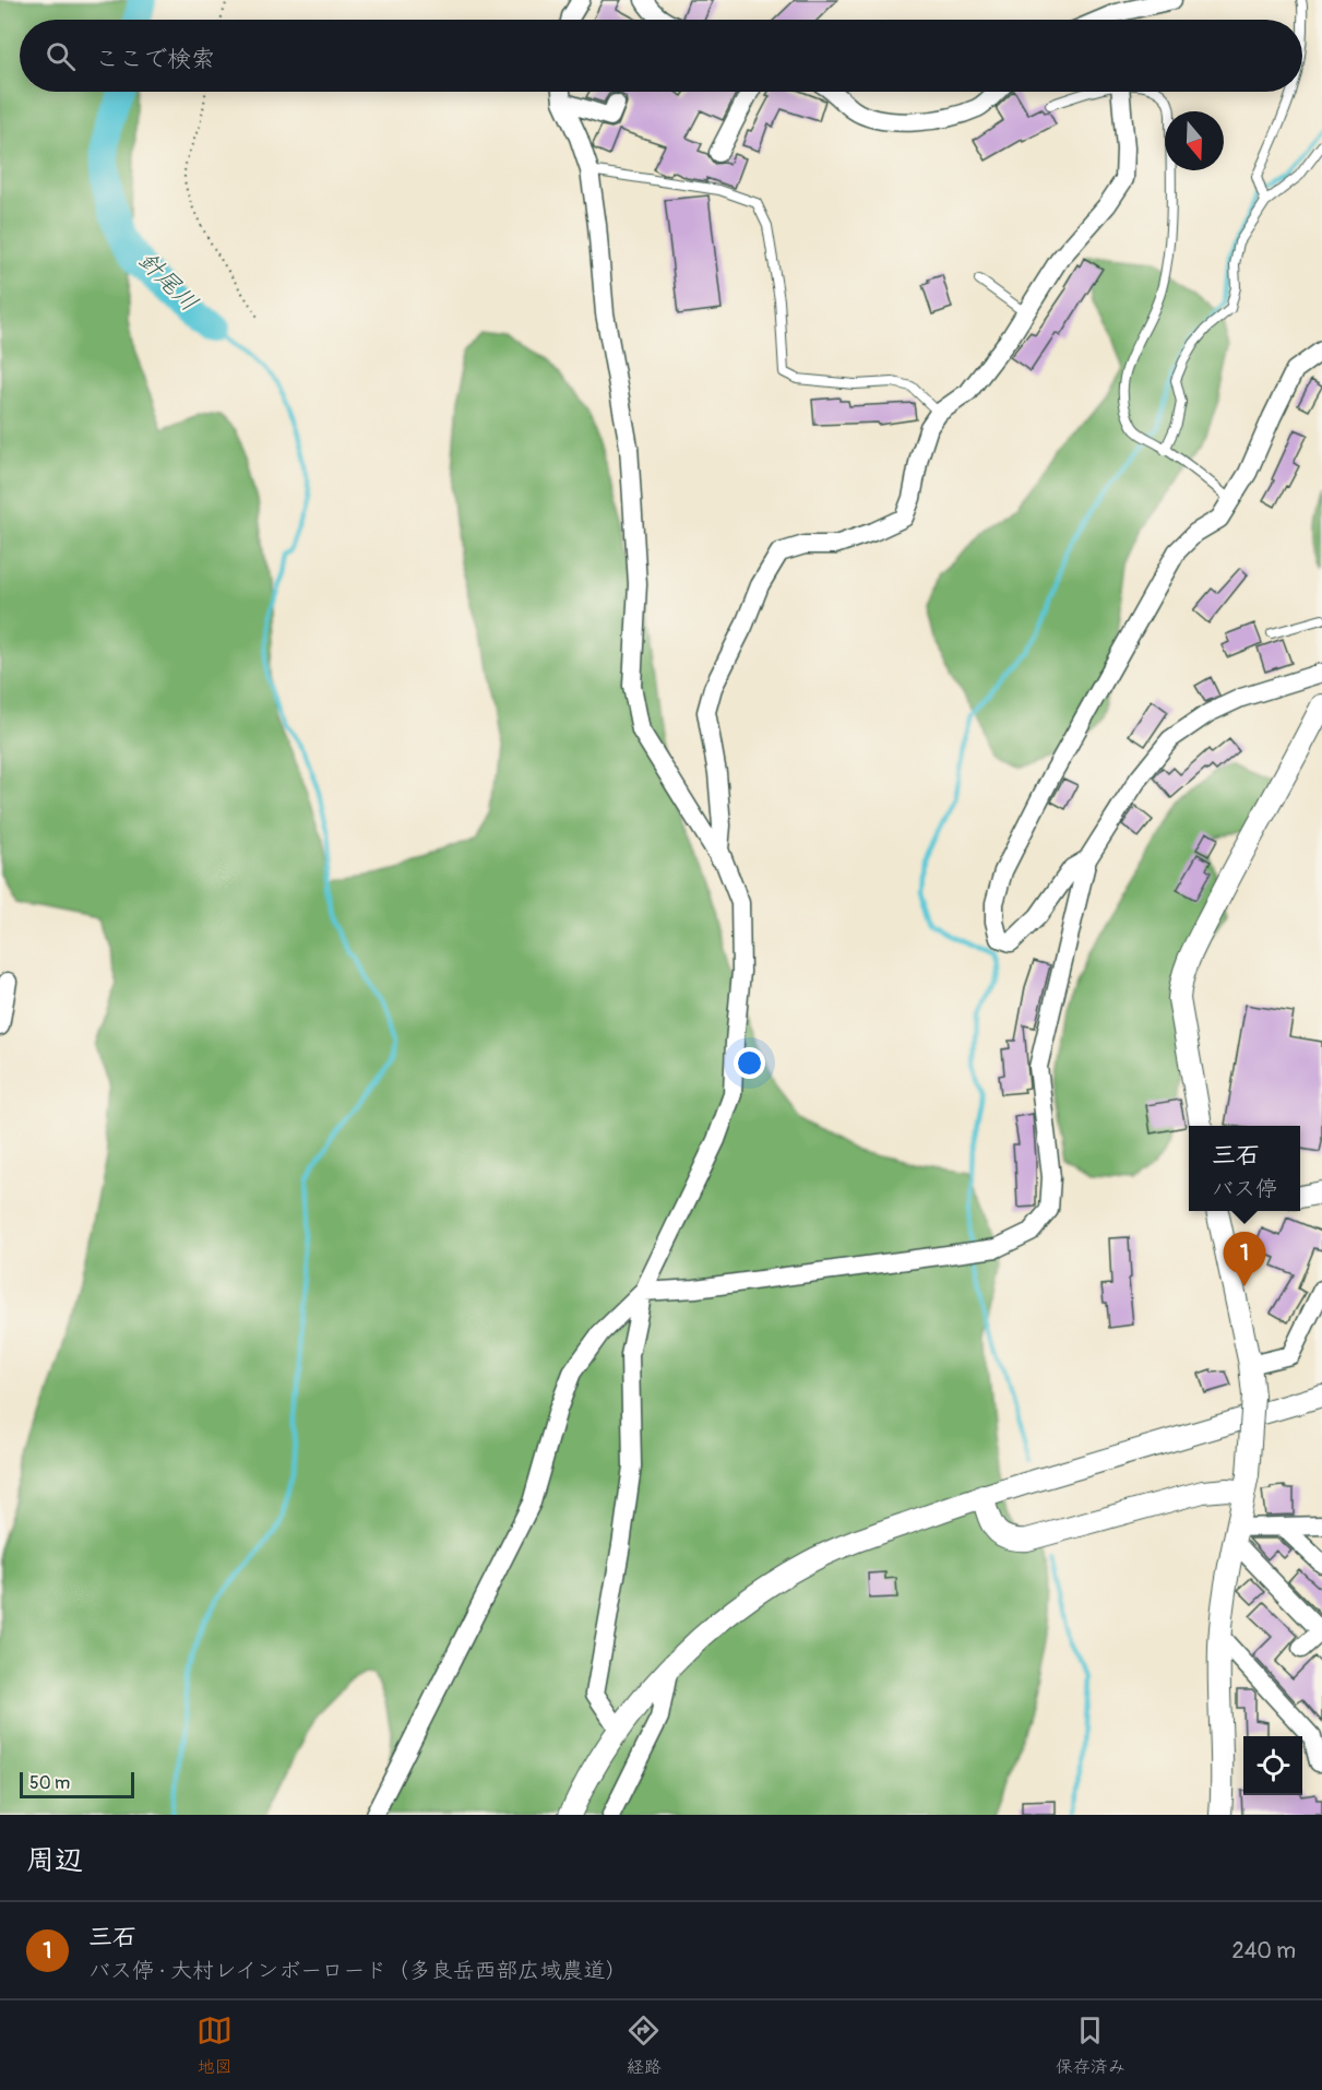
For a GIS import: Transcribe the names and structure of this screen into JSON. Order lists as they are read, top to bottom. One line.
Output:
{"water":["針尾川"],"scale_bar":"50 m","north":"bottom","page":{"search":"ここで検索","popup":["三石","バス停"],"pins":"1","scale":"50 m","heading":"周辺","list":[{"mark":"1","name":"三石","note":"バス停 · 大村レインボーロード（多良岳西部広域農道）","value":"240 m"}],"nav":["地図","経路","保存済み"]}}
